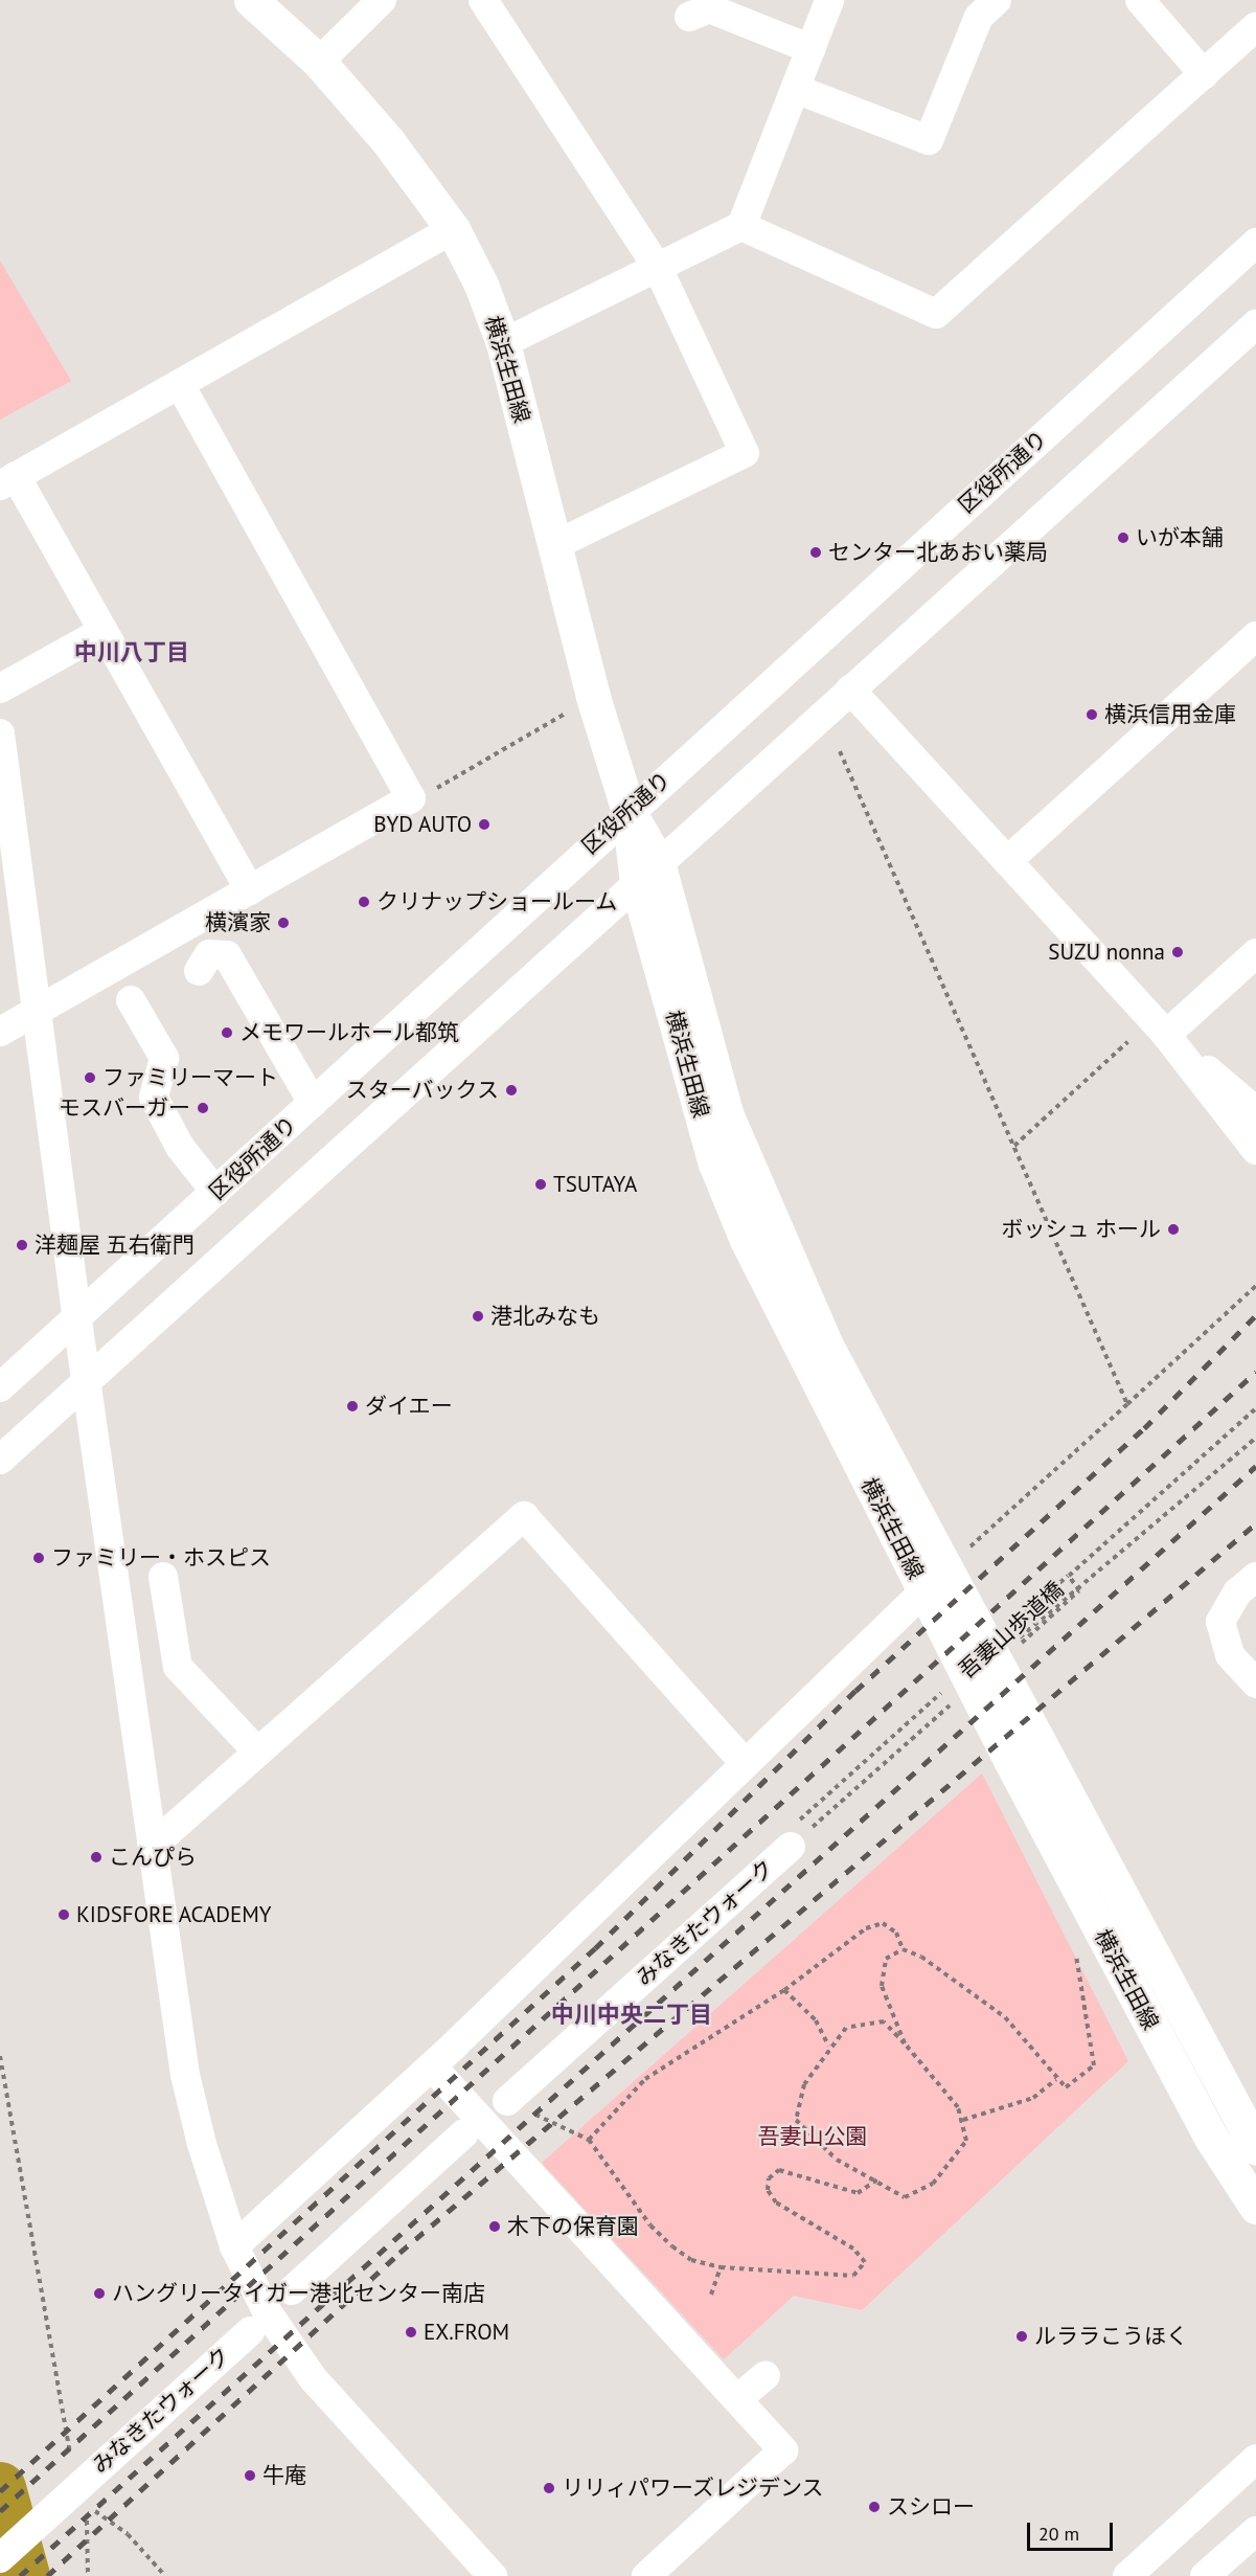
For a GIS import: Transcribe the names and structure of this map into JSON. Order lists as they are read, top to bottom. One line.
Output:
{"streets":{"main road":["横浜生田線"],"street":["区役所通り","みなきたウォーク"],"path":["吾妻山歩道橋"]},"crossings":[["横浜生田線","区役所通り"],["吾妻山歩道橋","みなきたウォーク"]],"districts":["中川八丁目","中川中央二丁目"],"parks":["吾妻山公園"],"places":["いが本舗","センター北あおい薬局","横浜信用金庫","BYD AUTO","クリナップショールーム","横濱家","SUZU nonna","メモワールホール都筑","ファミリーマート","スターバックス","モスバーガー","TSUTAYA","ボッシュ ホール","洋麺屋 五右衛門","港北みなも","ダイエー","ファミリー・ホスピス","こんぴら","KIDSFORE ACADEMY","木下の保育園","ハングリータイガー港北センター南店","EX.FROM","ルララこうほく","牛庵","リリィパワーズレジデンス","スシロー"],"scale_bar":"20 m"}
